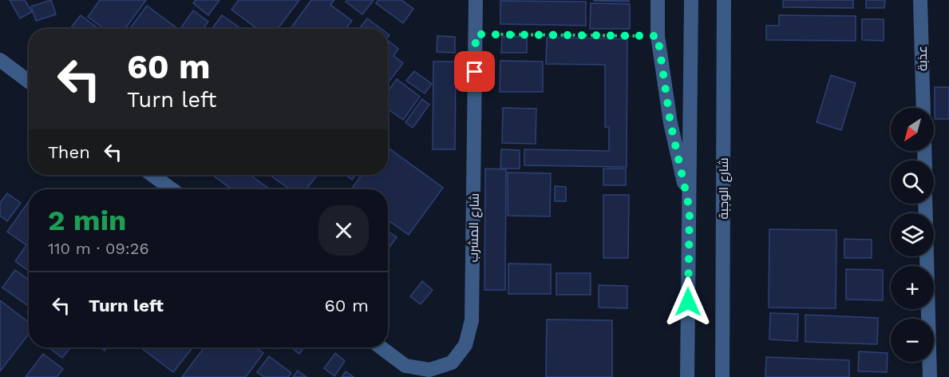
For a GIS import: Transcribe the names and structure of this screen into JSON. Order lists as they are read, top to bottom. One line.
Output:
{"streets":{"street":["عذبة","شارع الوجبة","شارع المشرب"]},"north":"bottom left","page":{"turn":["60 m","Turn left"],"map_buttons":["+","−"],"then":"Then","heading":["2 min","110 m · 09:26"],"list":[{"name":"Turn left","value":"60 m"}]}}
